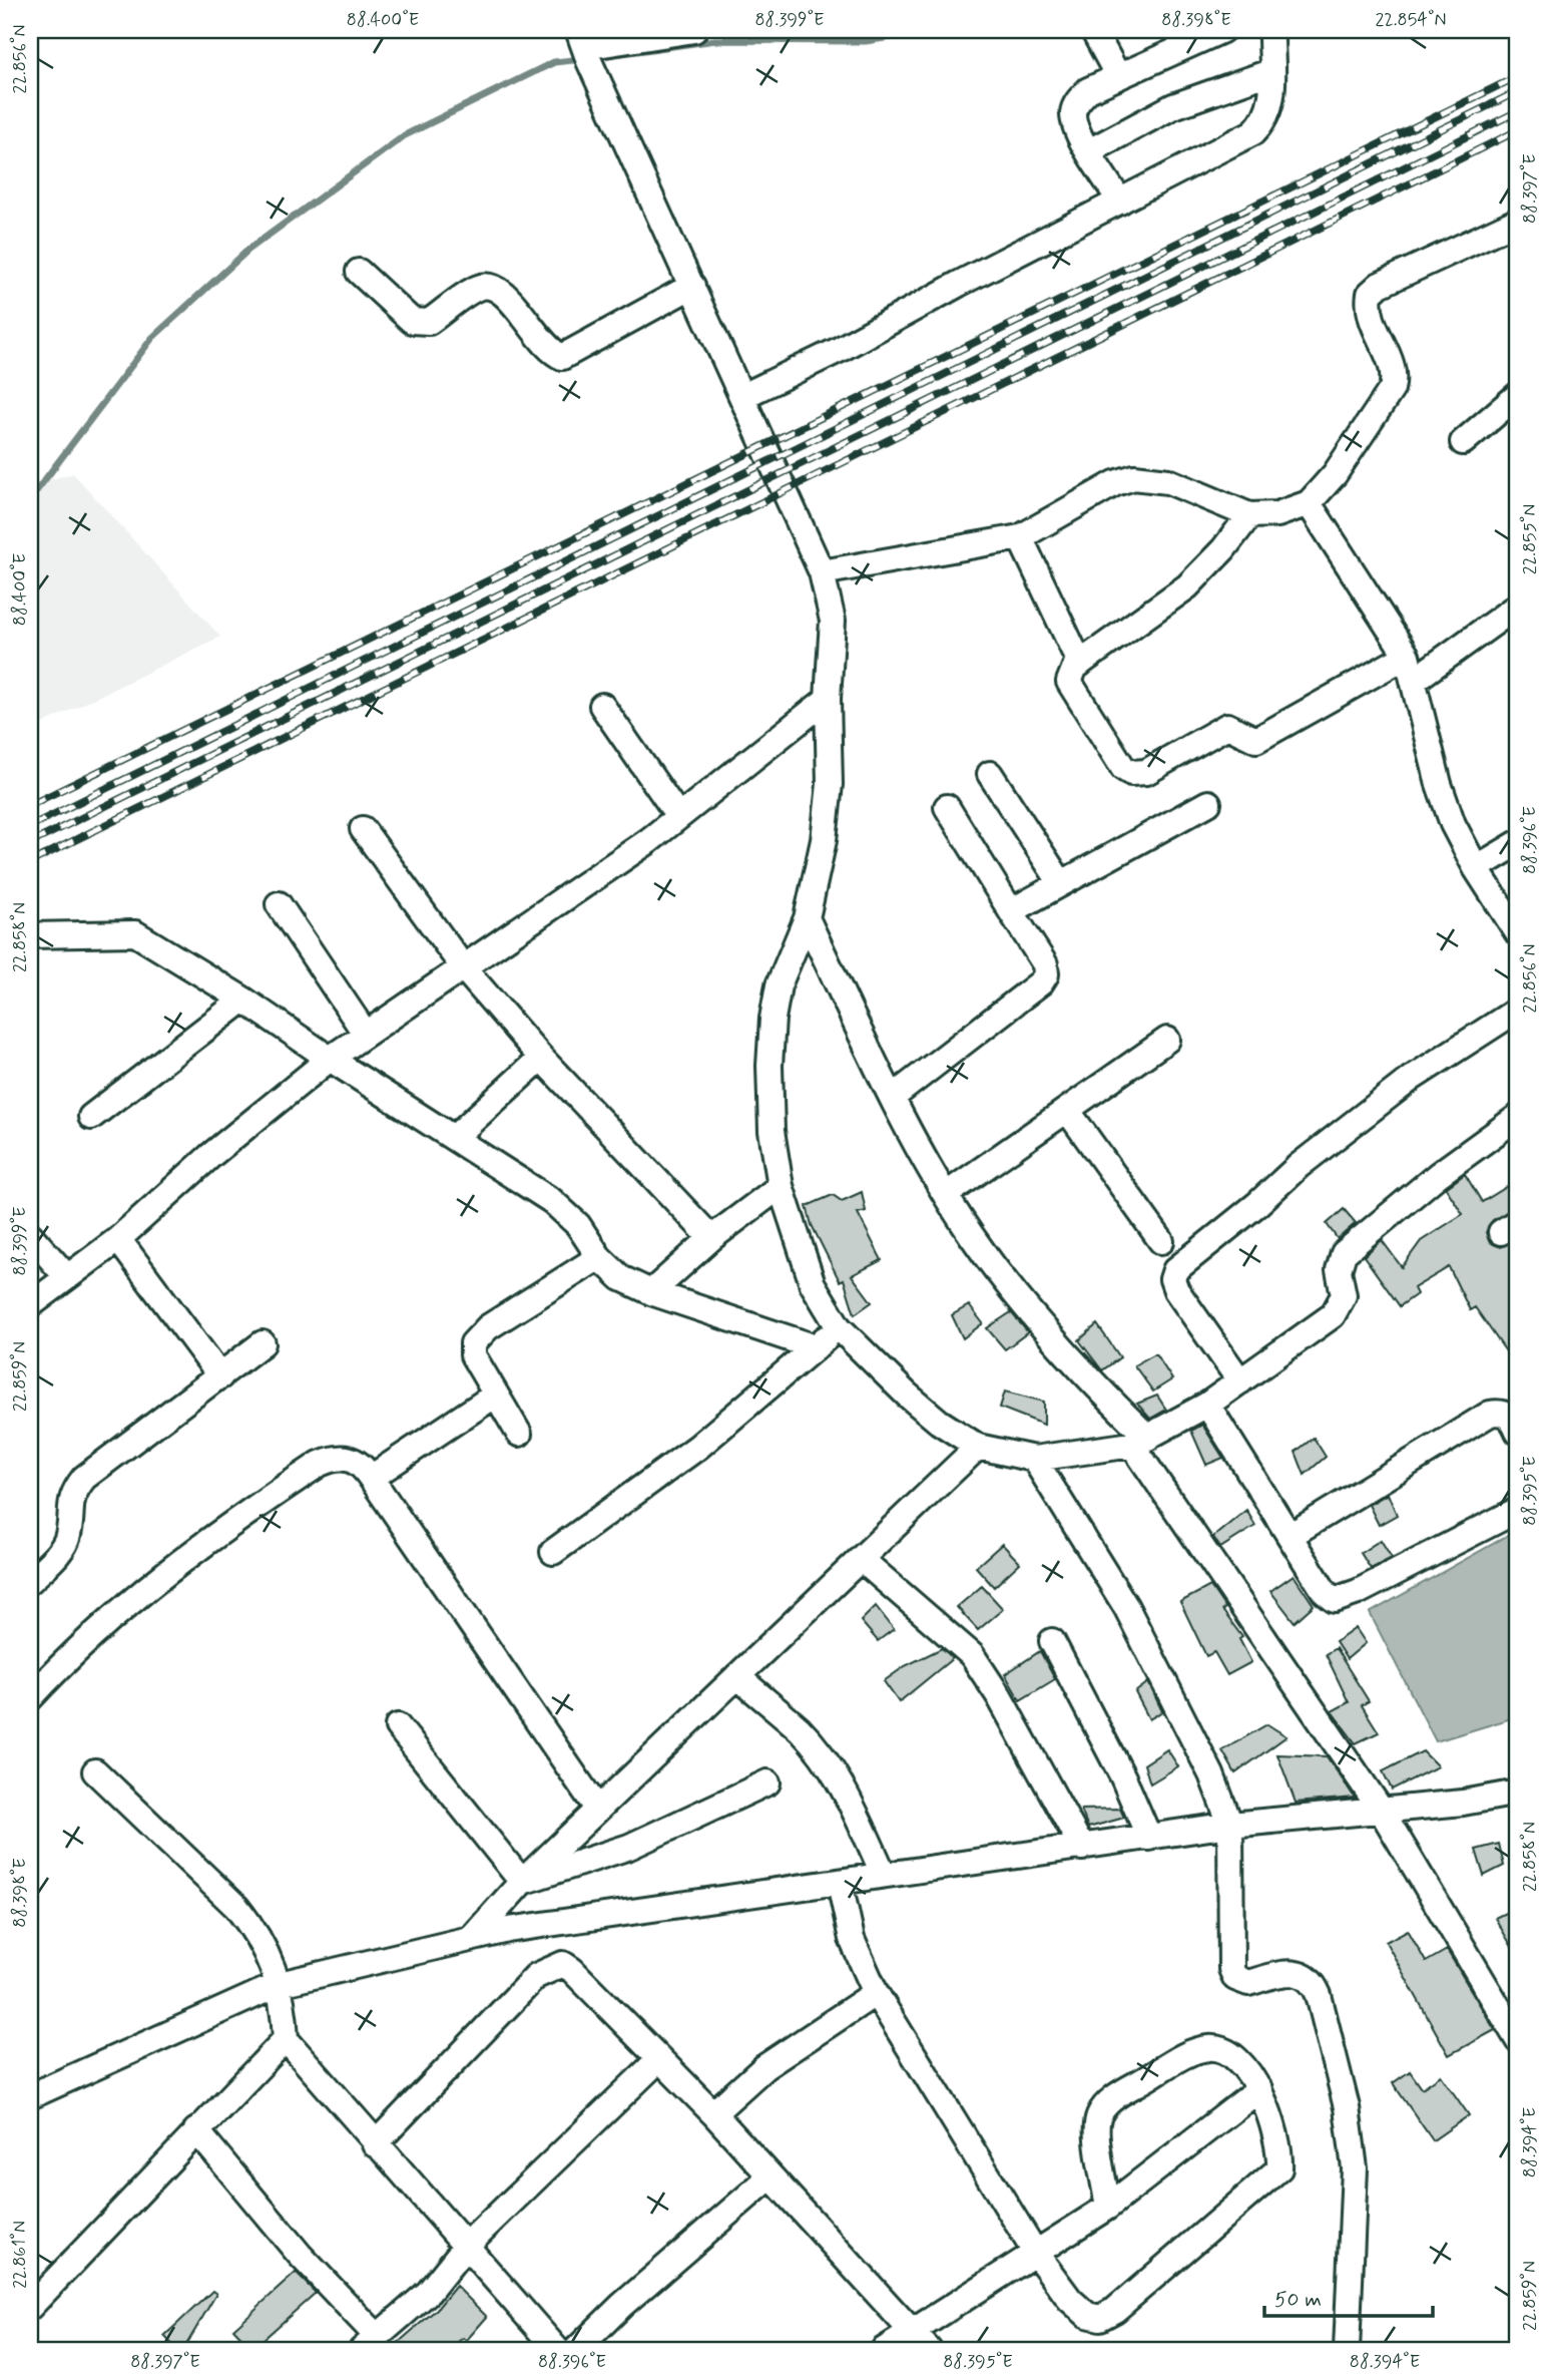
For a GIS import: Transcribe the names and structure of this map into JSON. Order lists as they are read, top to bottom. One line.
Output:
{"scale_bar":"50 m","coordinates":["88.400°E","88.399°E","88.398°E","22.854°N","22.856°N","88.397°E","22.855°N","88.396°E","22.858°N","22.859°N","88.395°E","88.394°E","22.861°N"]}
